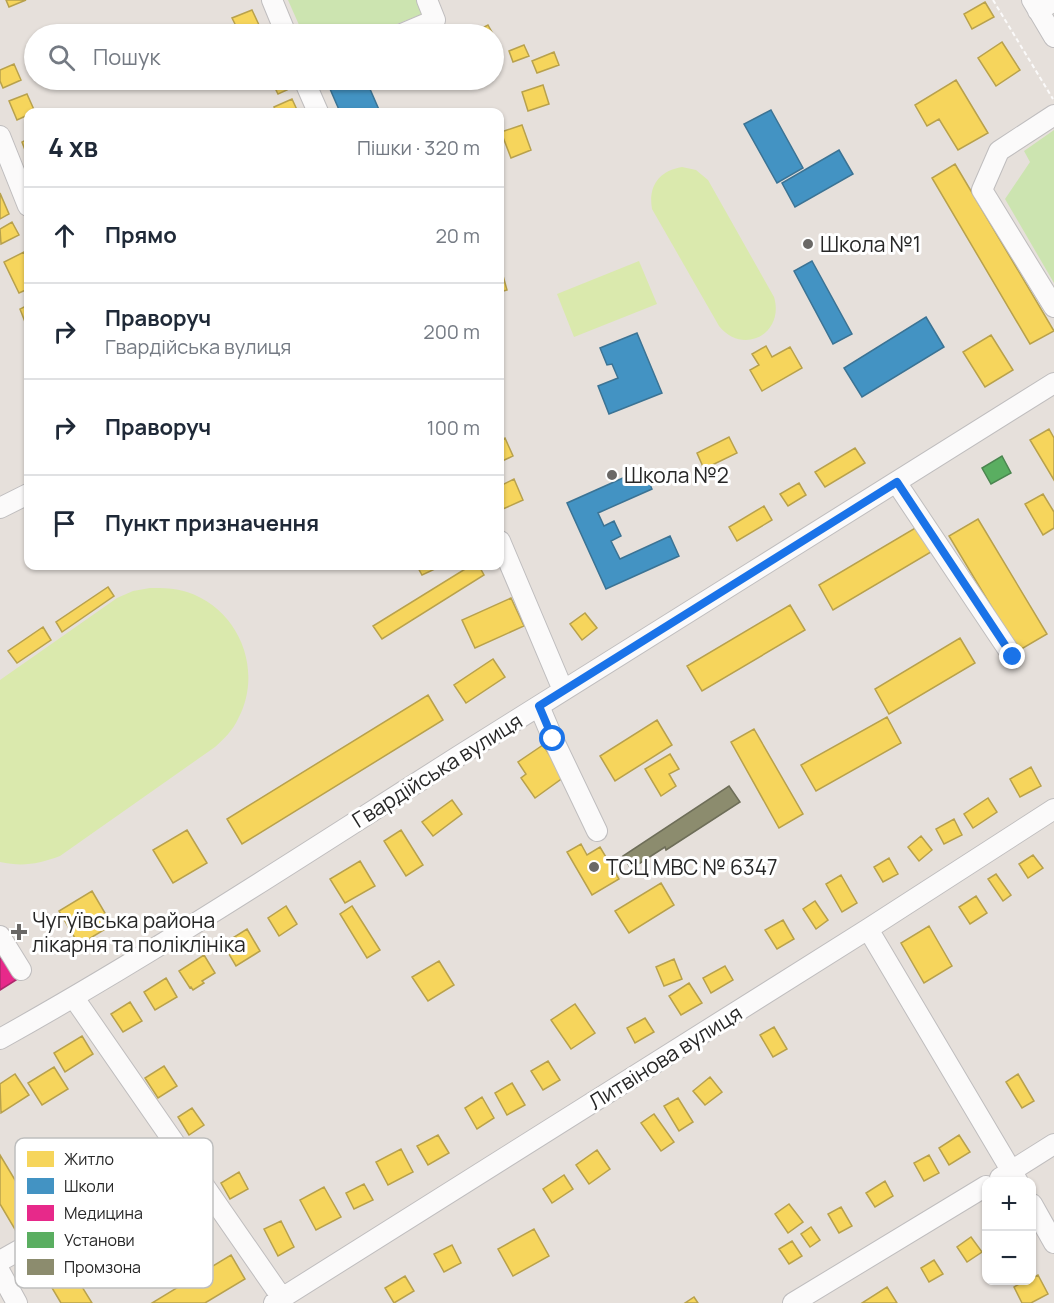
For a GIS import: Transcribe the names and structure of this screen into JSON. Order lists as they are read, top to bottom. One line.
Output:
{"streets":{"street":["Гвардійська вулиця","Литвінова вулиця"]},"places":{"other":["Школа №1","Школа №2","ТСЦ МВС № 6347"],"health":["Чугуївська района лікарня та поліклініка"]},"legend":["Житло","Школи","Медицина","Установи","Промзона"],"page":{"search":"Пошук","heading":["4 хв","Пішки · 320 m"],"list":[["Прямо","20 m"],["Праворуч","Гвардійська вулиця","200 m"],["Праворуч","100 m"],"Пункт призначення"],"map_buttons":["+","−"]}}
